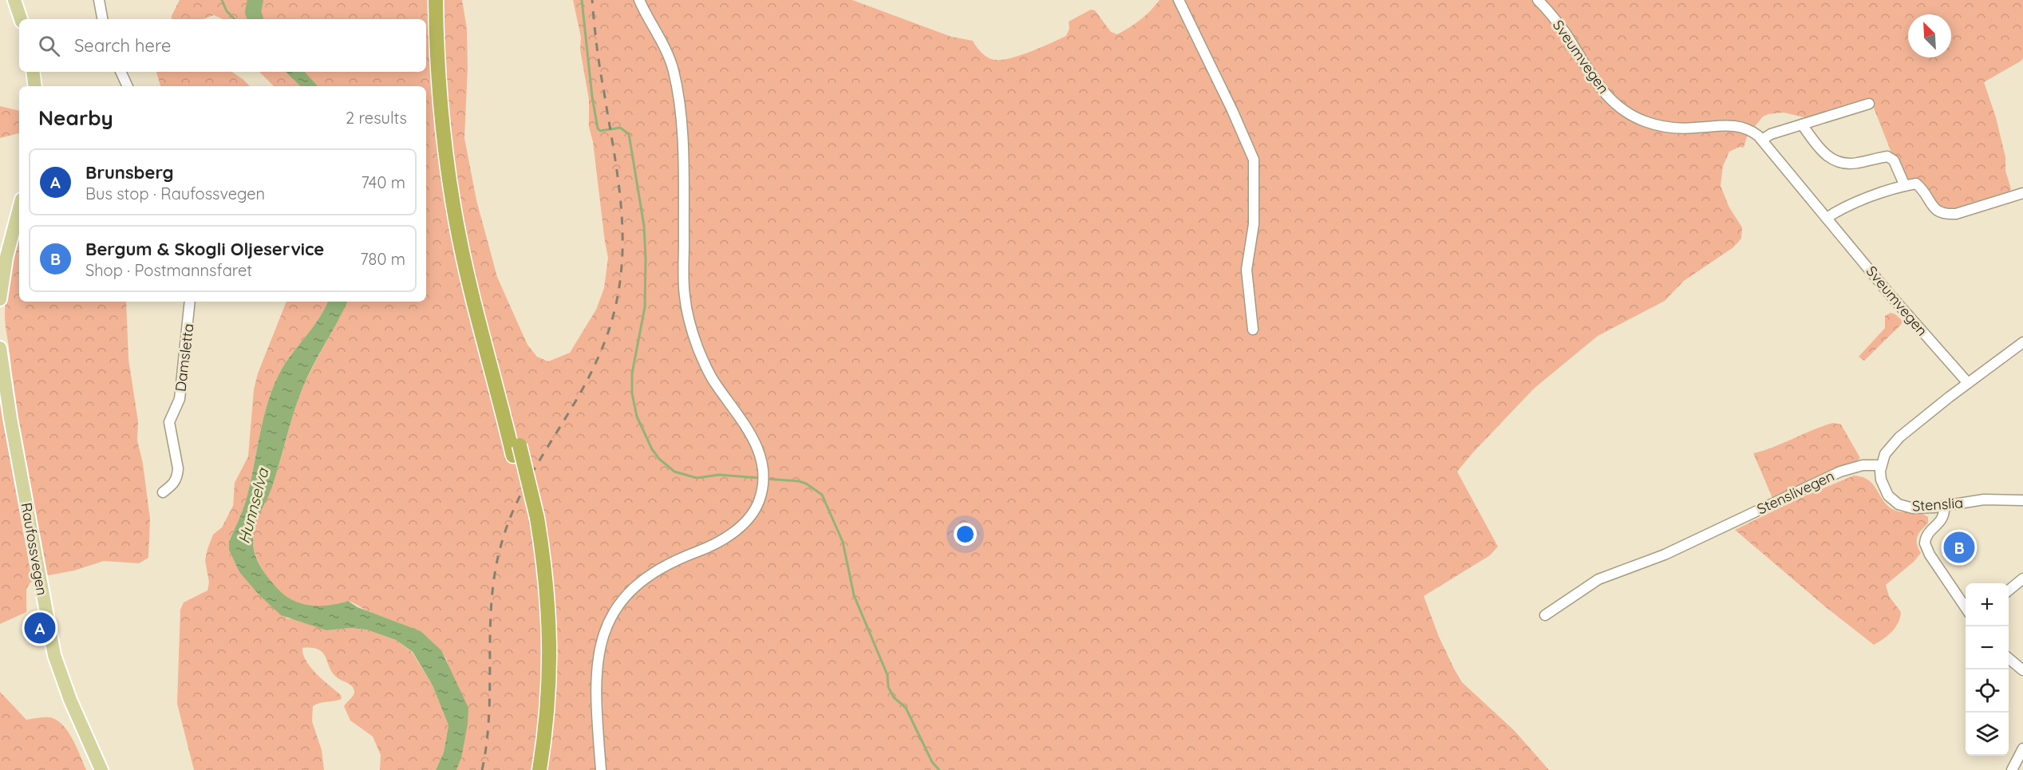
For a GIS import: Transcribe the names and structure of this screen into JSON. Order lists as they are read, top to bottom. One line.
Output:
{"streets":{"main road":["Raufossvegen"],"street":["Sveumvegen","Damsletta","Stenslivegen","Stenslia"]},"crossings":[["Stenslivegen","Stenslia"]],"water":["Hunnselva"],"north":"top left","page":{"search":"Search here","heading":["Nearby","2 results"],"list":[{"mark":"A","name":"Brunsberg","note":"Bus stop · Raufossvegen","value":"740 m"},{"mark":"B","name":"Bergum & Skogli Oljeservice","note":"Shop · Postmannsfaret","value":"780 m"}],"pins":["B","A"],"map_buttons":["+","−"]}}
